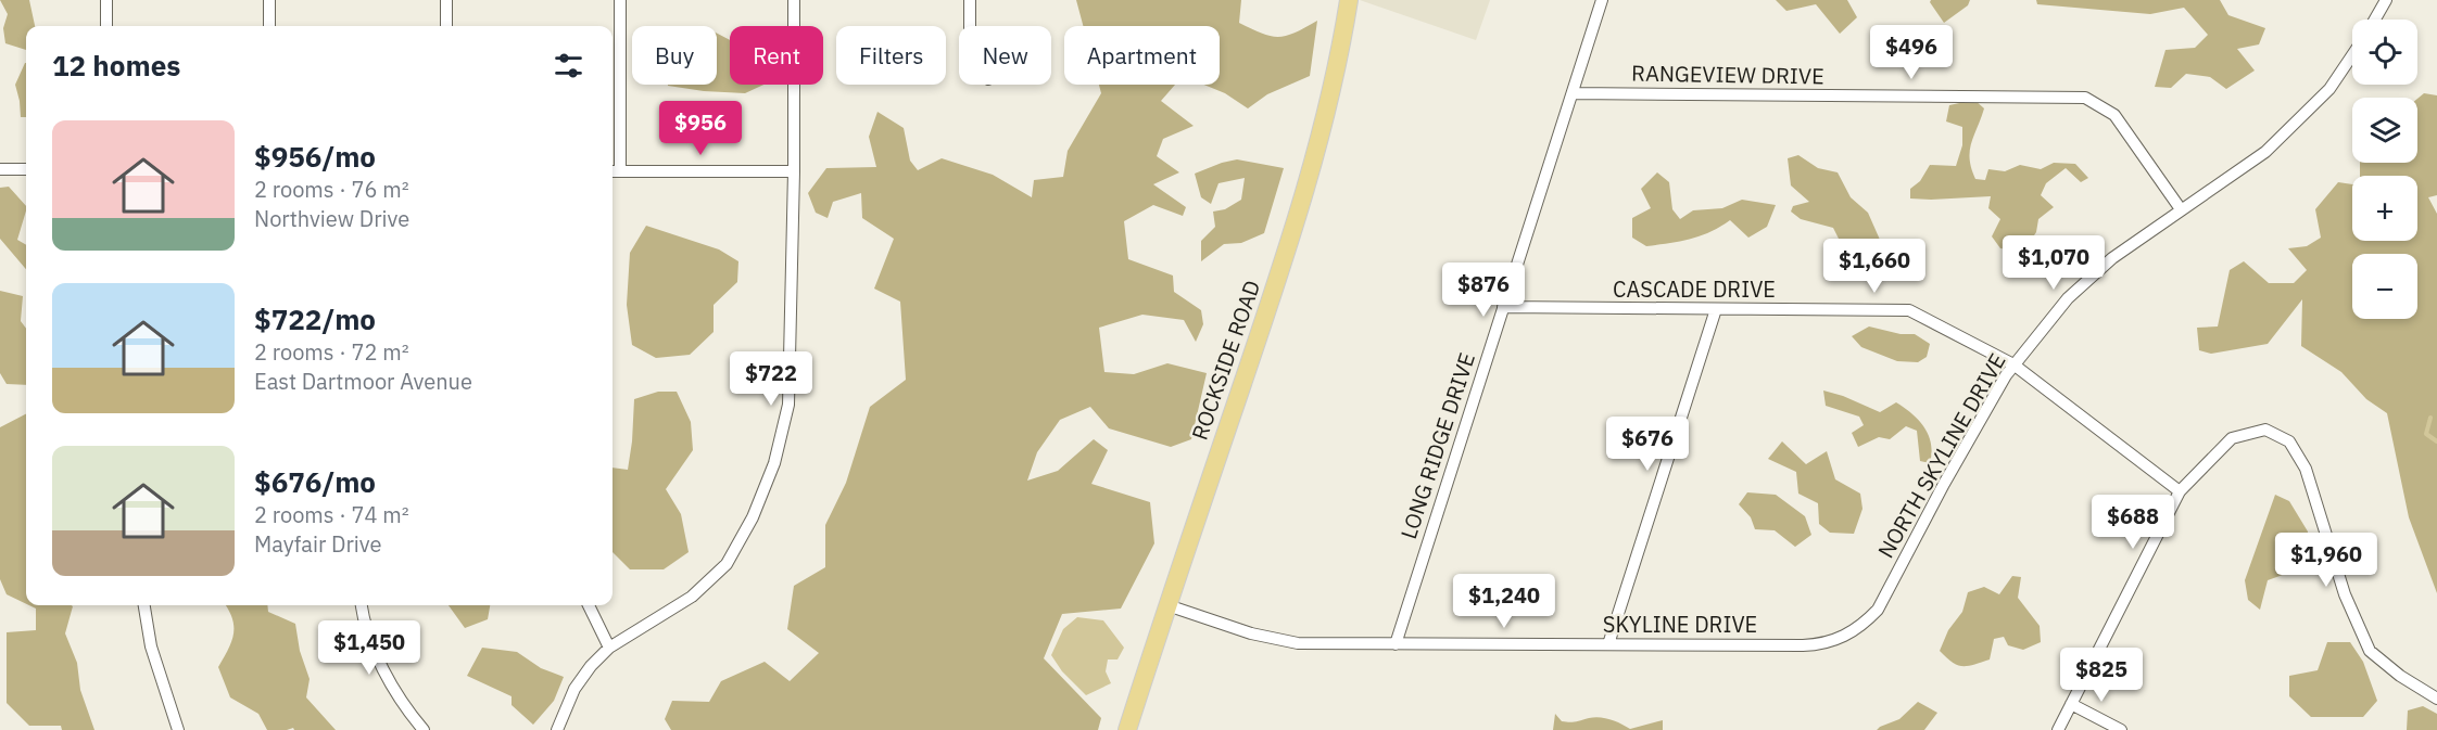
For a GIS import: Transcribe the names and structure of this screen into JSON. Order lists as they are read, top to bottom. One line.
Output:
{"streets":{"main road":["ROCKSIDE ROAD"],"street":["RANGEVIEW DRIVE","CASCADE DRIVE","LONG RIDGE DRIVE","NORTH SKYLINE DRIVE","SKYLINE DRIVE"]},"crossings":[["RANGEVIEW DRIVE","LONG RIDGE DRIVE"],["RANGEVIEW DRIVE","NORTH SKYLINE DRIVE"],["CASCADE DRIVE","LONG RIDGE DRIVE"],["CASCADE DRIVE","NORTH SKYLINE DRIVE"],["ROCKSIDE ROAD","SKYLINE DRIVE"],["LONG RIDGE DRIVE","SKYLINE DRIVE"],["NORTH SKYLINE DRIVE","SKYLINE DRIVE"]],"page":{"map_buttons":["+","−"],"price":["$496","$956","$1,070","$1,660","$876","$722","$676","$688","$1,960","$1,240","$1,450","$825"],"chip":["Buy","Rent","Filters","New","Apartment"],"heading":"12 homes","list":[{"name":"$956/mo","note":"2 rooms · 76 m² · Northview Drive"},{"name":"$722/mo","note":"2 rooms · 72 m² · East Dartmoor Avenue"},{"name":"$676/mo","note":"2 rooms · 74 m² · Mayfair Drive"}]}}
